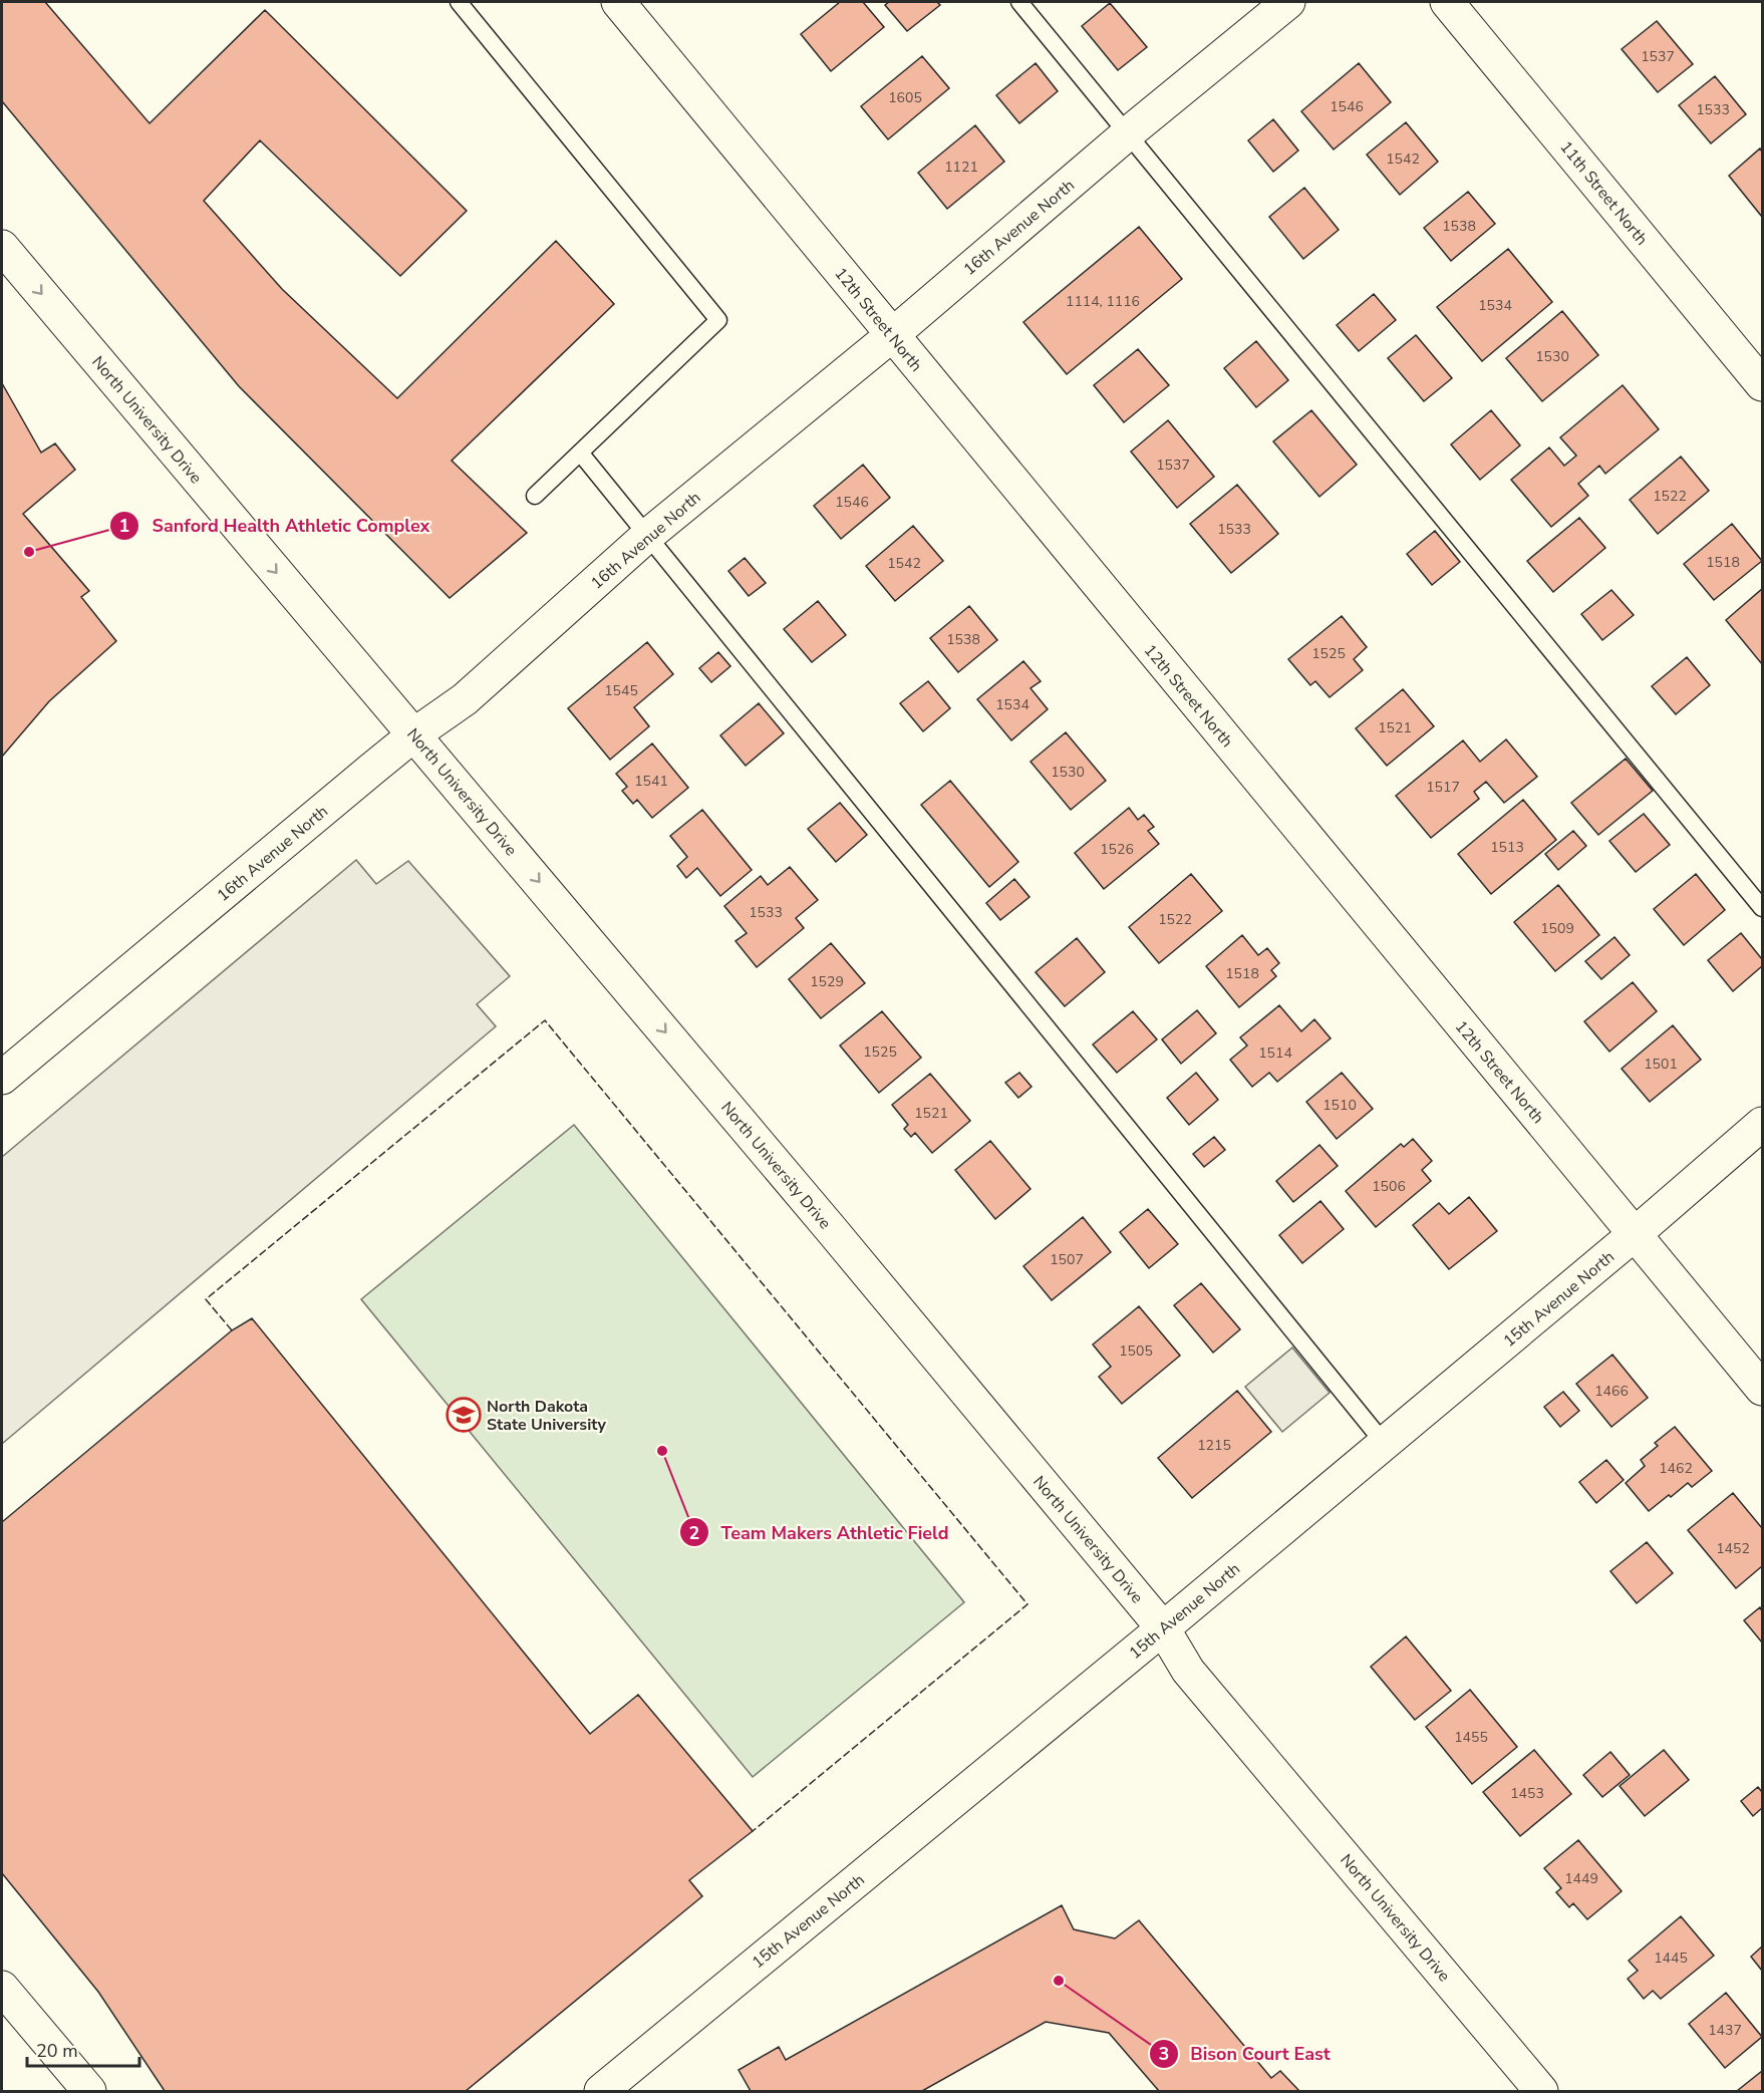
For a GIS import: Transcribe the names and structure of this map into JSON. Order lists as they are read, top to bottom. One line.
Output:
{"streets":{"street":["11th Street North","16th Avenue North","12th Street North","North University Drive","15th Avenue North"]},"crossings":[["16th Avenue North","12th Street North"],["16th Avenue North","North University Drive"],["12th Street North","15th Avenue North"],["North University Drive","15th Avenue North"]],"one_way":["North University Drive"],"places":{"other":["Sanford Health Athletic Complex","Team Makers Athletic Field","Bison Court East"],"school or university":["North Dakota State University"]},"house_numbers":["1537","1605","1546","1533","1542","1121","1538","1114, 1116","1534","1530","1537","1522","1546","1533","1518","1542","1538","1525","1545","1534","1521","1530","1541","1517","1513","1526","1533","1522","1509","1518","1529","1525","1514","1501","1510","1521","1506","1507","1505","1466","1215","1462","1452","1455","1453","1449","1445","1437"],"scale_bar":"20 m"}
